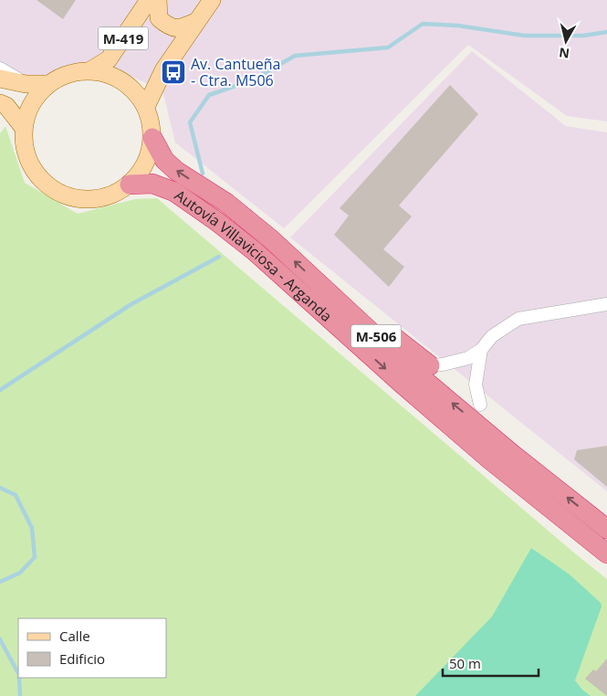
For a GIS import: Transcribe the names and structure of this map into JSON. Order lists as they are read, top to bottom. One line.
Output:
{"streets":{"highway":["Autovía Villaviciosa - Arganda","M-506"],"main road":["M-419"]},"crossings":[["M-419","Autovía Villaviciosa - Arganda"],["M-419","M-506"],["Autovía Villaviciosa - Arganda","M-506"]],"places":{"bus stop":["Av. Cantueña - Ctra. M506"]},"legend":["Calle","Edificio"],"scale_bar":"50 m","north":"bottom"}
